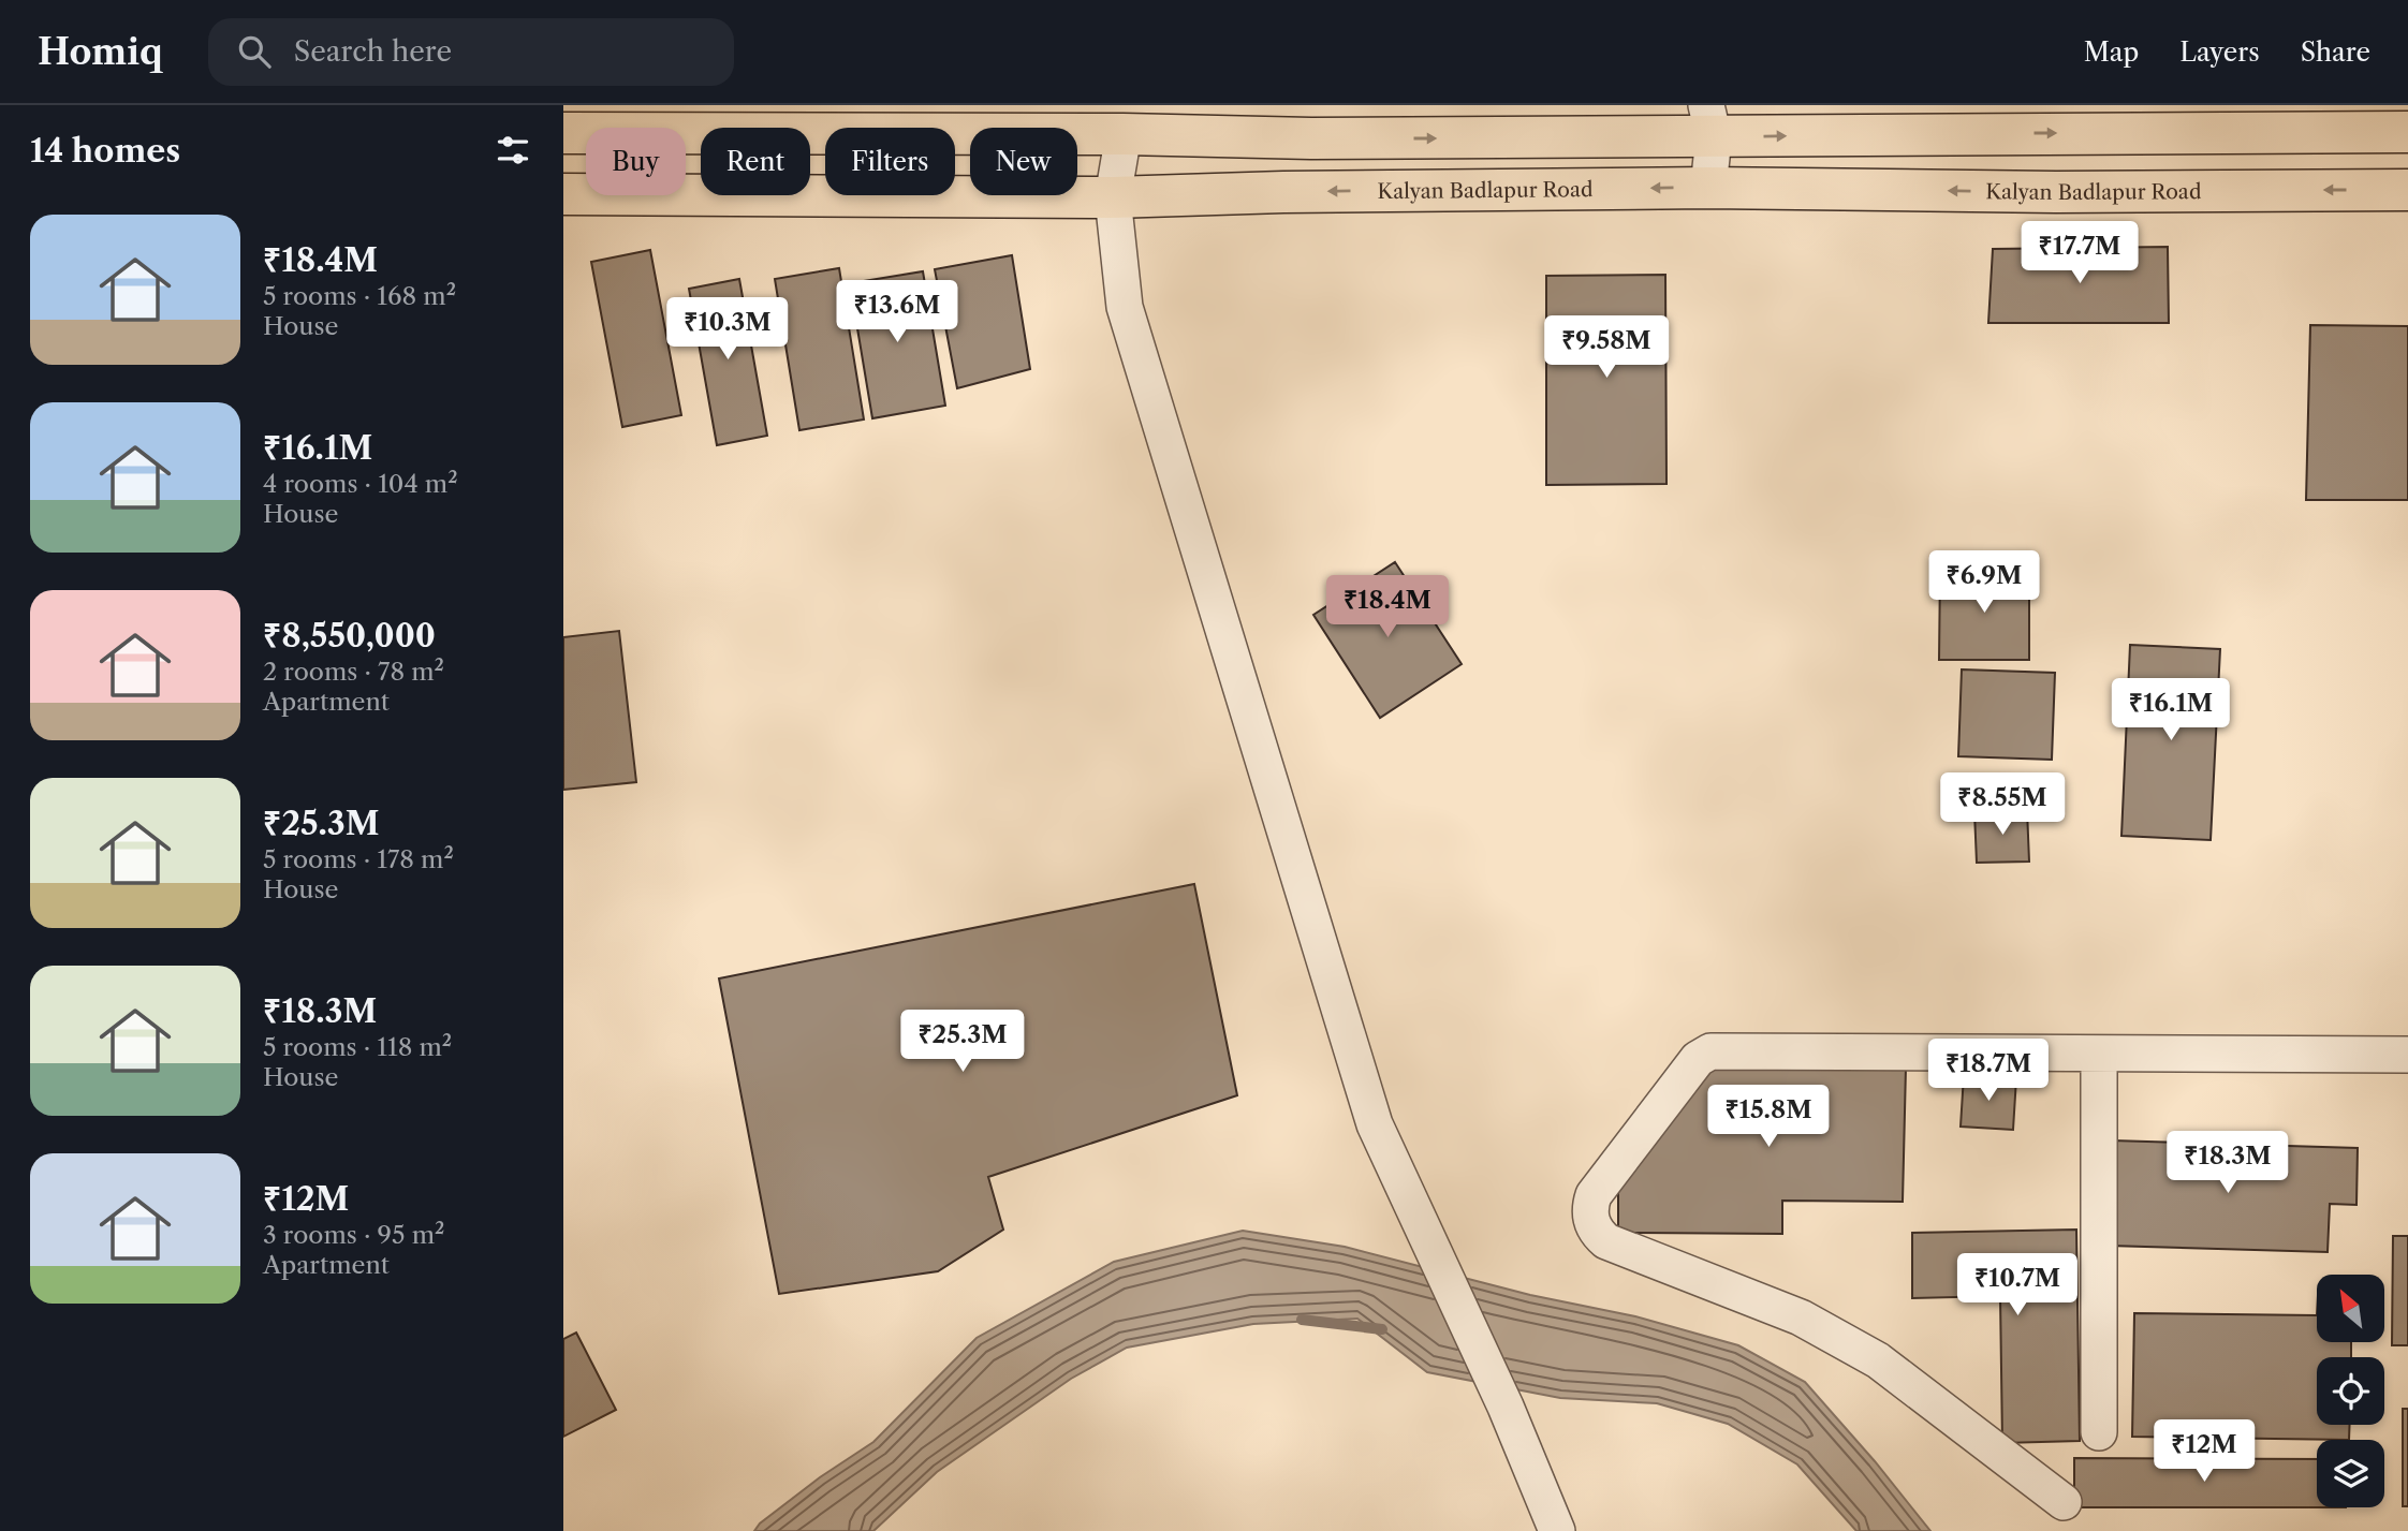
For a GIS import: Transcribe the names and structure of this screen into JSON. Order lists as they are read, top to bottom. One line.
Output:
{"streets":{"main road":["Kalyan Badlapur Road"]},"north":"top left","page":{"header":"Homiq","search":"Search here","nav":["Map","Layers","Share"],"heading":"14 homes","chip":["Buy","Rent","Filters","New"],"list":[{"name":"₹18.4M","note":"5 rooms · 168 m² · House"},{"name":"₹16.1M","note":"4 rooms · 104 m² · House"},{"name":"₹8,550,000","note":"2 rooms · 78 m² · Apartment"},{"name":"₹25.3M","note":"5 rooms · 178 m² · House"},{"name":"₹18.3M","note":"5 rooms · 118 m² · House"},{"name":"₹12M","note":"3 rooms · 95 m² · Apartment"}],"price":["₹17.7M","₹13.6M","₹10.3M","₹9.58M","₹6.9M","₹18.4M","₹16.1M","₹8.55M","₹25.3M","₹18.7M","₹15.8M","₹18.3M","₹10.7M","₹12M"]}}
